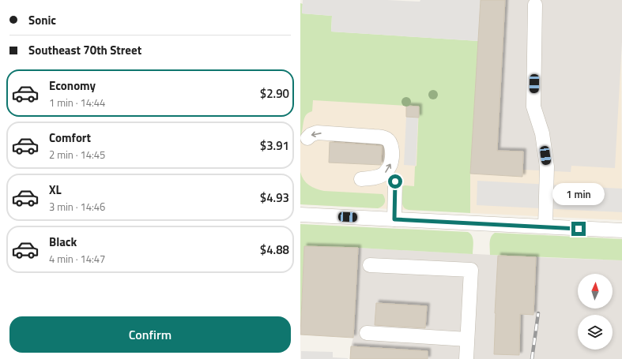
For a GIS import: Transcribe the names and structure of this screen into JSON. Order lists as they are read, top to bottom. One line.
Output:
{"north":"top","page":{"banner":["Sonic","Southeast 70th Street"],"list":[{"name":"Economy","note":"1 min · 14:44","value":"$2.90"},{"name":"Comfort","note":"2 min · 14:45","value":"$3.91"},{"name":"XL","note":"3 min · 14:46","value":"$4.93"},{"name":"Black","note":"4 min · 14:47","value":"$4.88"}],"bubble":"1 min","buttons":"Confirm"}}
